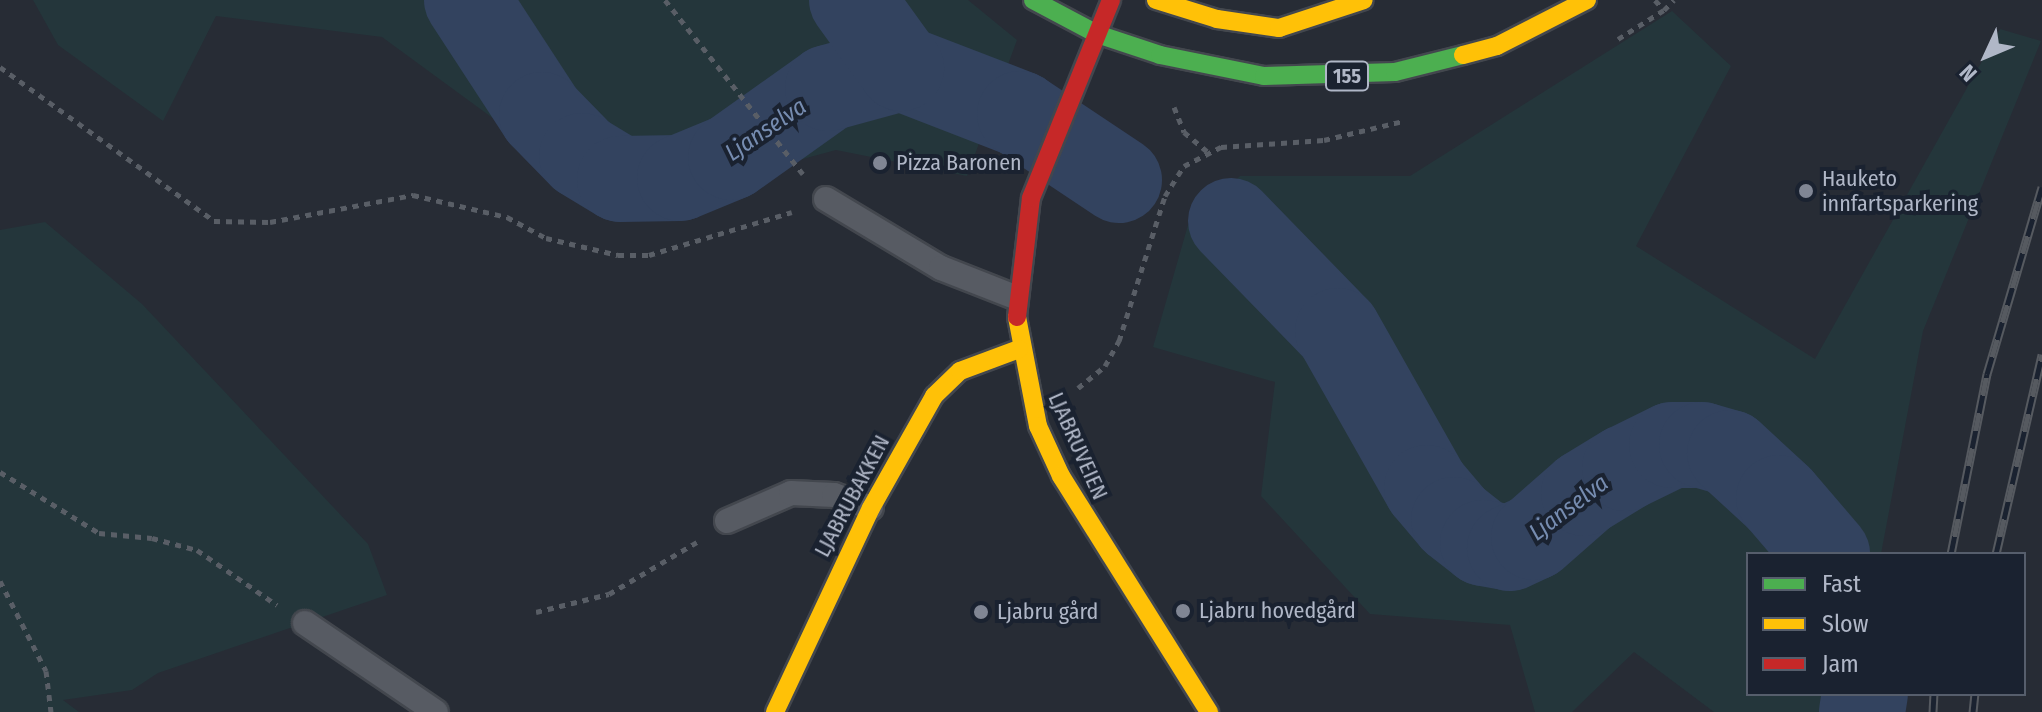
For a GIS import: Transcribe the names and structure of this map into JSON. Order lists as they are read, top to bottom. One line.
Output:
{"streets":{"main road":["155","LJABRUVEIEN","LJABRUBAKKEN"]},"crossings":[["155","LJABRUVEIEN"],["LJABRUVEIEN","LJABRUBAKKEN"]],"water":["Ljanselva"],"places":["Pizza Baronen","Hauketo innfartsparkering","Ljabru hovedgård","Ljabru gård"],"legend":["Fast","Slow","Jam"],"north":"bottom left"}
